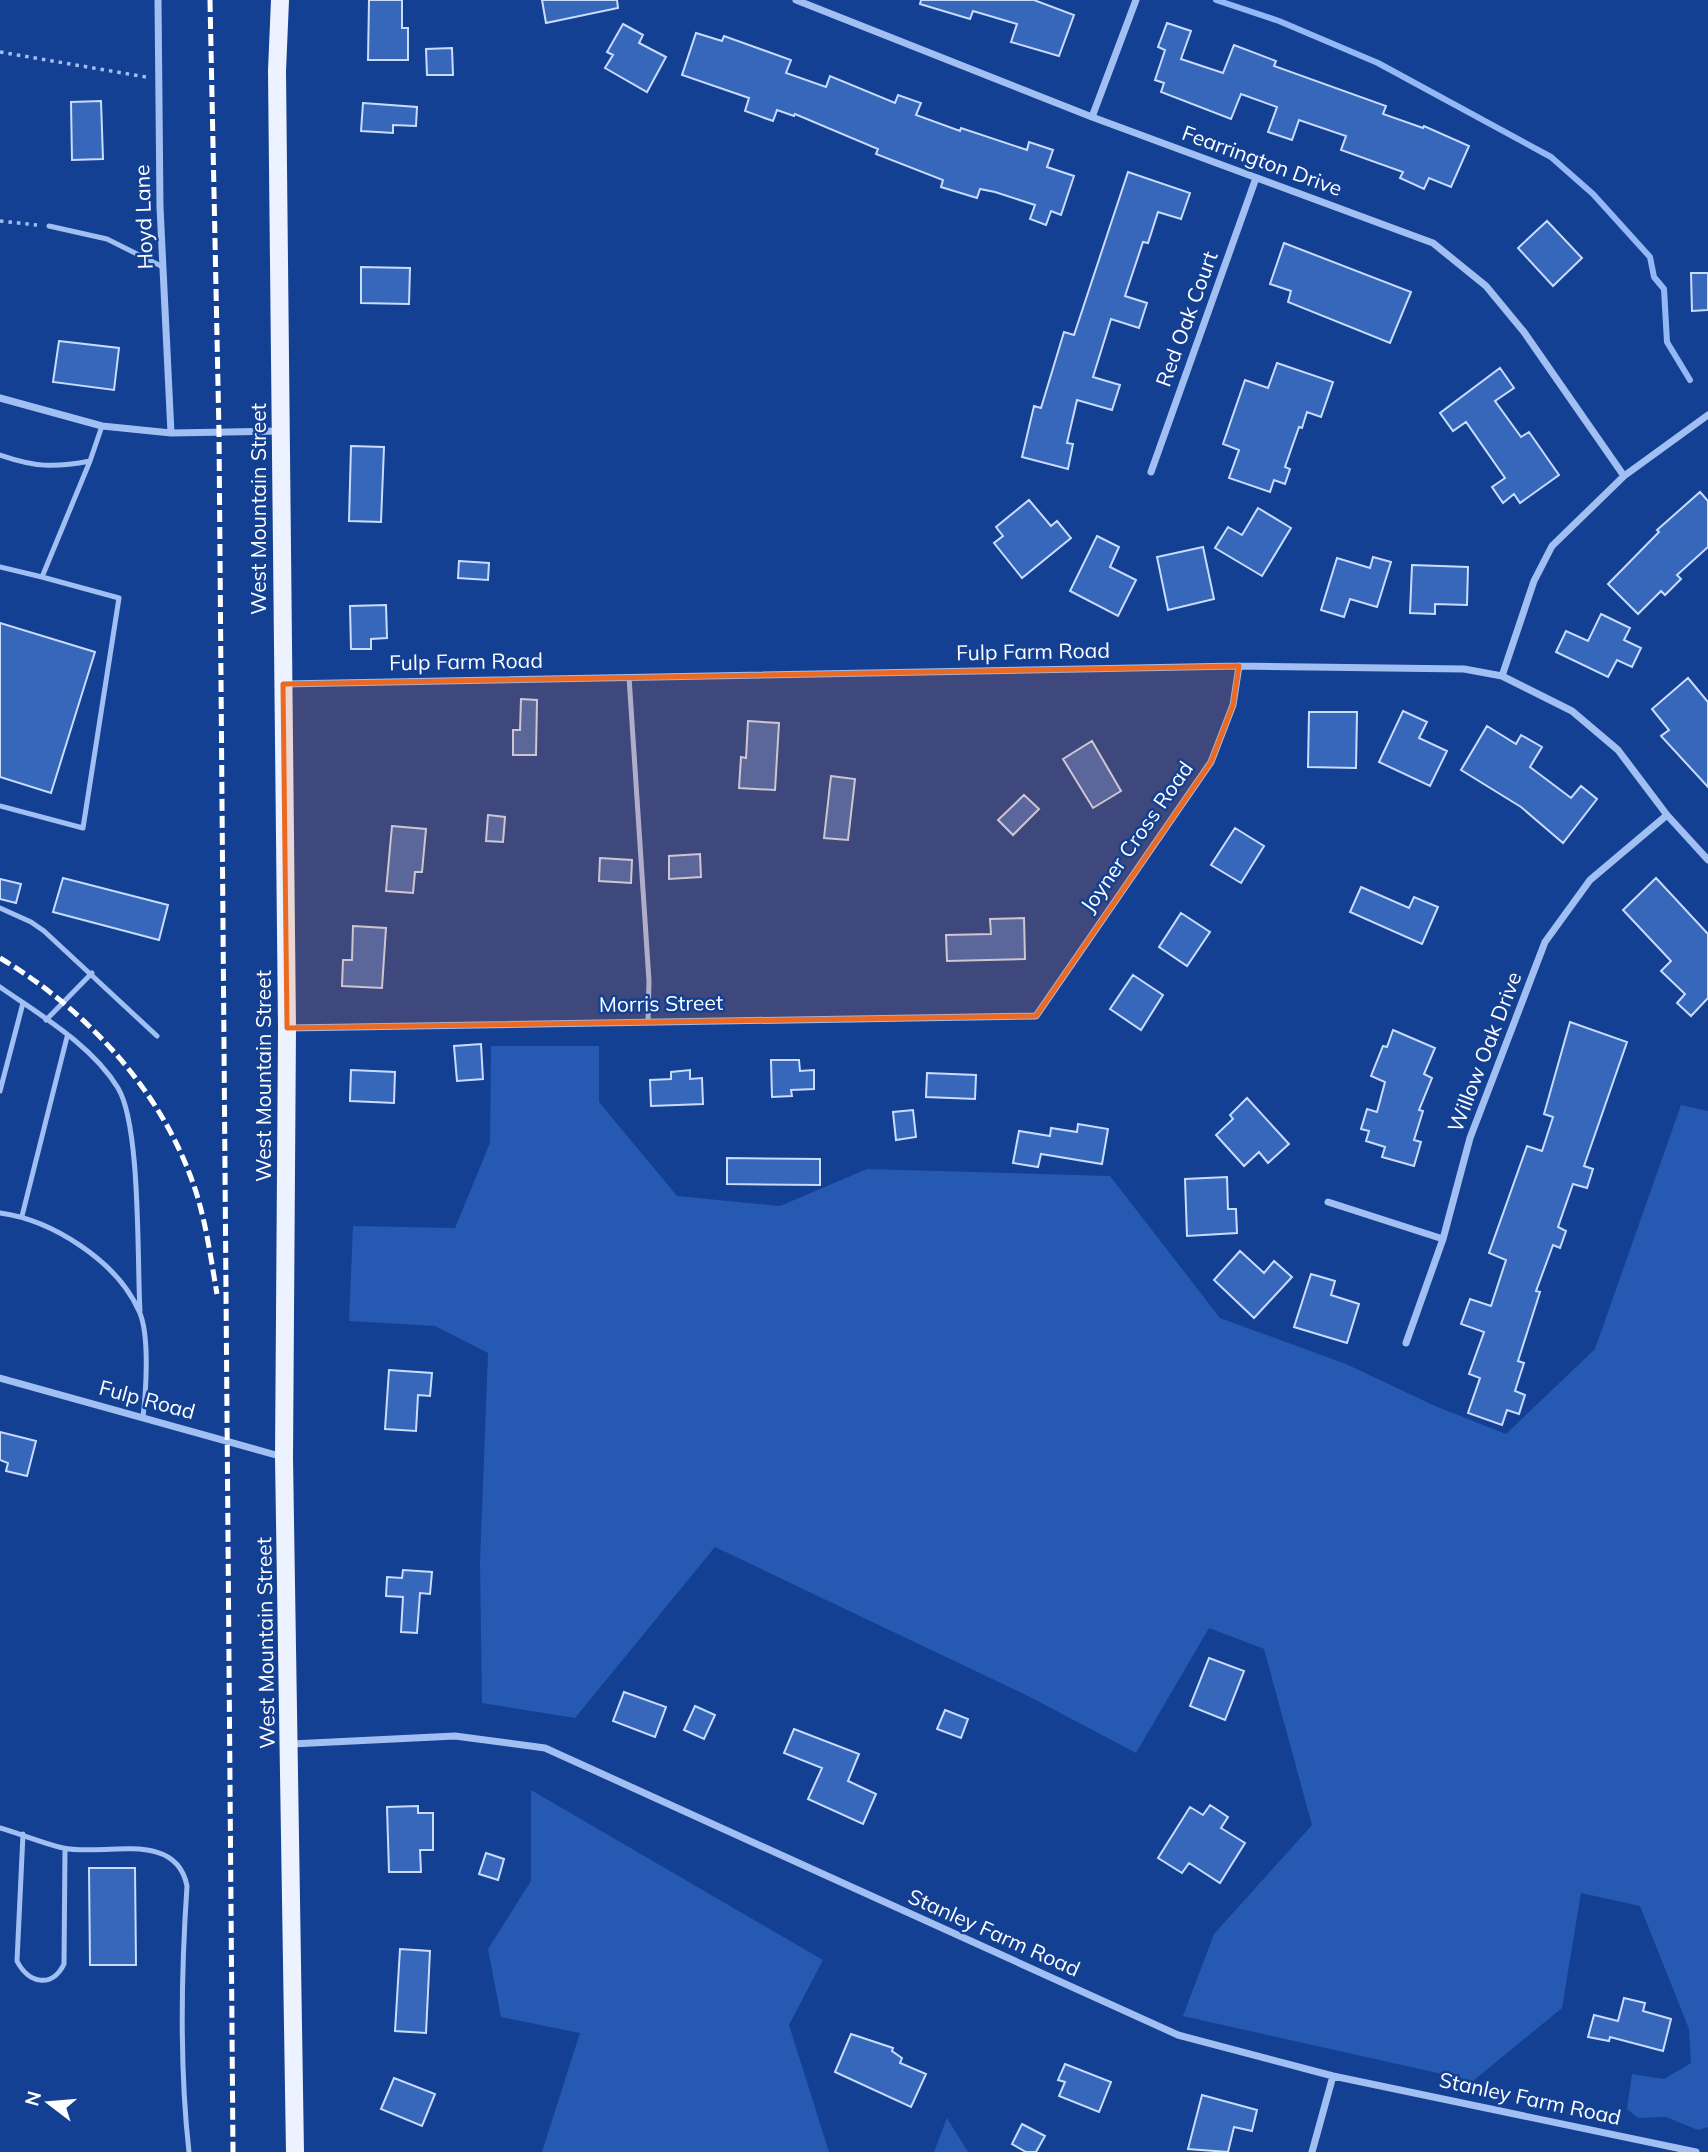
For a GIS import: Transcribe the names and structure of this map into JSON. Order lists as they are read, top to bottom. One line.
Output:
{"streets":{"main road":["West Mountain Street"],"street":["Fearrington Drive","Hoyd Lane","Red Oak Court","Fulp Farm Road","Joyner Cross Road","Morris Street","Willow Oak Drive","Fulp Road","Stanley Farm Road"]},"crossings":[["Fearrington Drive","Red Oak Court"],["West Mountain Street","Fulp Farm Road"],["West Mountain Street","Morris Street"],["West Mountain Street","Fulp Road"],["West Mountain Street","Stanley Farm Road"],["Fulp Farm Road","Joyner Cross Road"],["Fulp Farm Road","Willow Oak Drive"],["Joyner Cross Road","Morris Street"]],"north":"left"}
